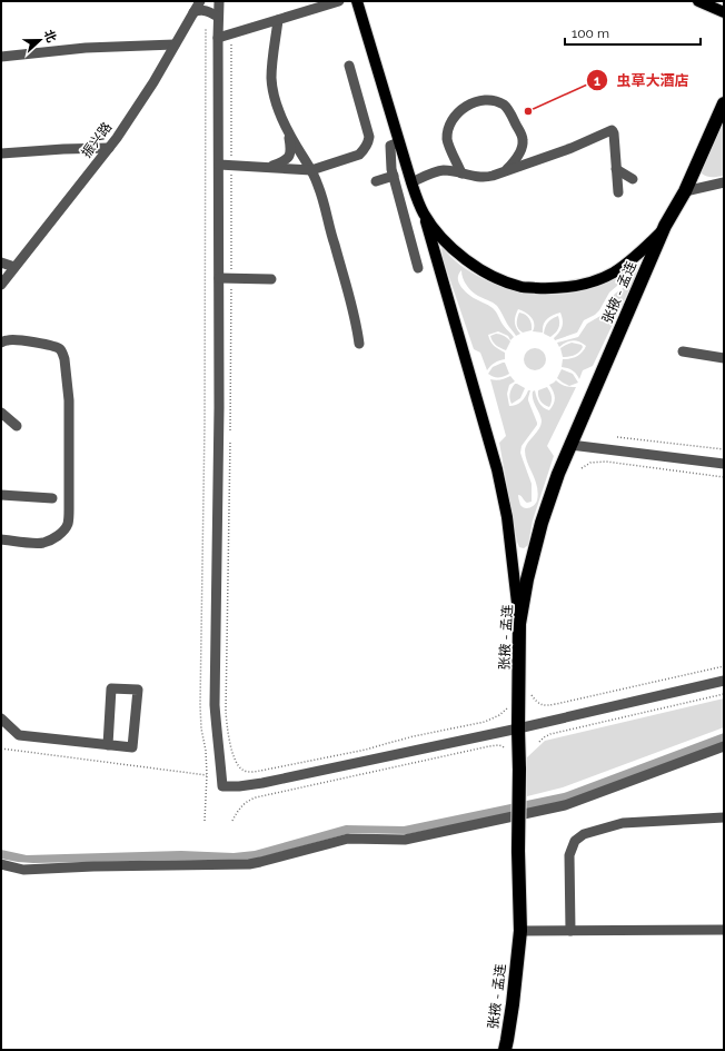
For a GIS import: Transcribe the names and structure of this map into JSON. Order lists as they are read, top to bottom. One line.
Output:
{"streets":{"highway":["张掖 - 孟连"],"street":["振兴路"]},"places":["虫草大酒店"],"scale_bar":"100 m","north":"right"}
